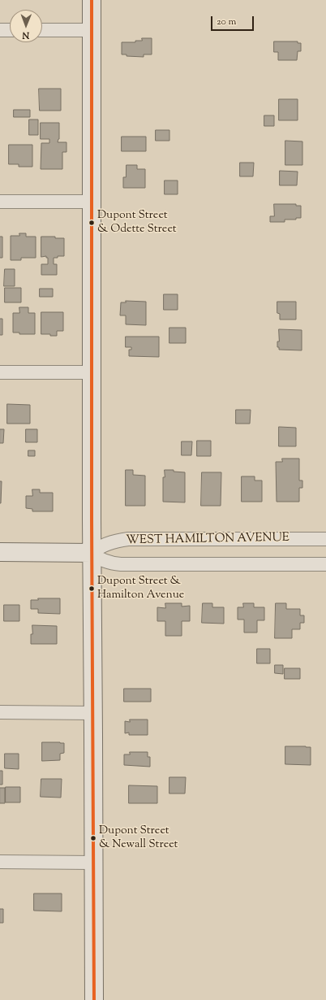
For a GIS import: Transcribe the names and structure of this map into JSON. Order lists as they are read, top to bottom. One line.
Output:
{"streets":{"street":["WEST HAMILTON AVENUE"]},"places":["Dupont Street & Odette Street","Dupont Street & Hamilton Avenue","Dupont Street & Newall Street"],"scale_bar":"20 m","north":"bottom"}
